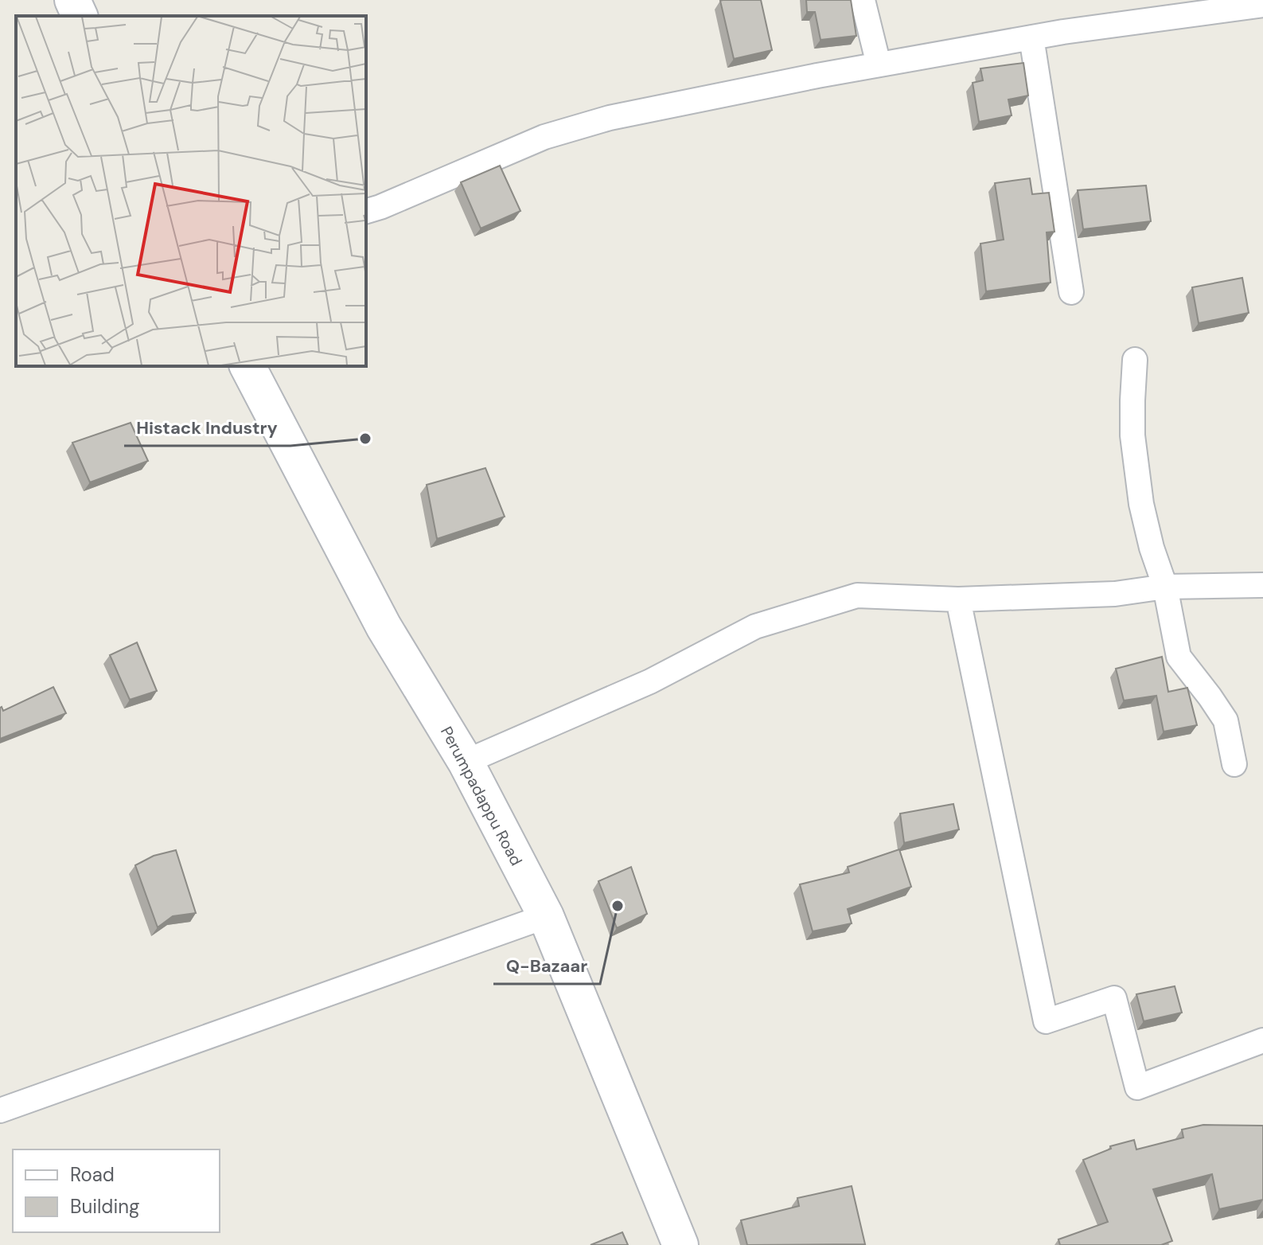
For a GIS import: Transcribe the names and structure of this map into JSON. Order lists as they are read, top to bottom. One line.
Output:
{"streets":{"main road":["Perumpadappu Road"]},"places":["Histack Industry","Q-Bazaar"],"legend":["Road","Building"]}
